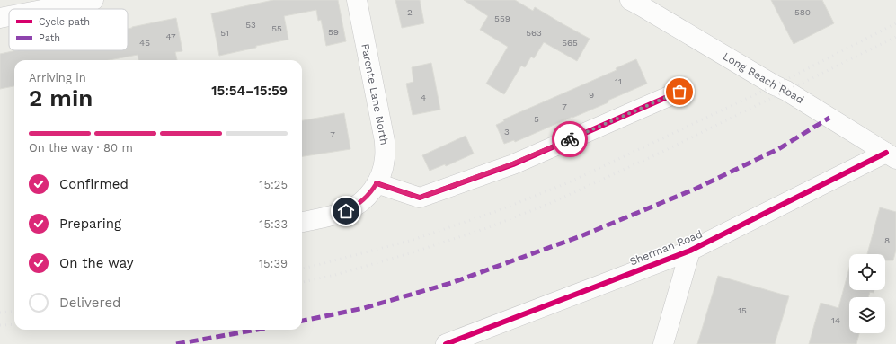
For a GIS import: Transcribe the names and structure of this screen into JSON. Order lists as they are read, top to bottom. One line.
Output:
{"streets":{"street":["Long Beach Road","Parente Lane North","Sherman Road"]},"crossings":[["Long Beach Road","Sherman Road"]],"house_numbers":["2","580","559","53","55","59","51","563","47","45","565","11","9","4","7","5","3","7","8","15","14"],"legend":["Cycle path","Path"],"page":{"heading":["2 min","Arriving in","15:54–15:59"],"bar":"On the way · 80 m","list":[["Confirmed","15:25"],["Preparing","15:33"],["On the way","15:39"],"Delivered"]}}
